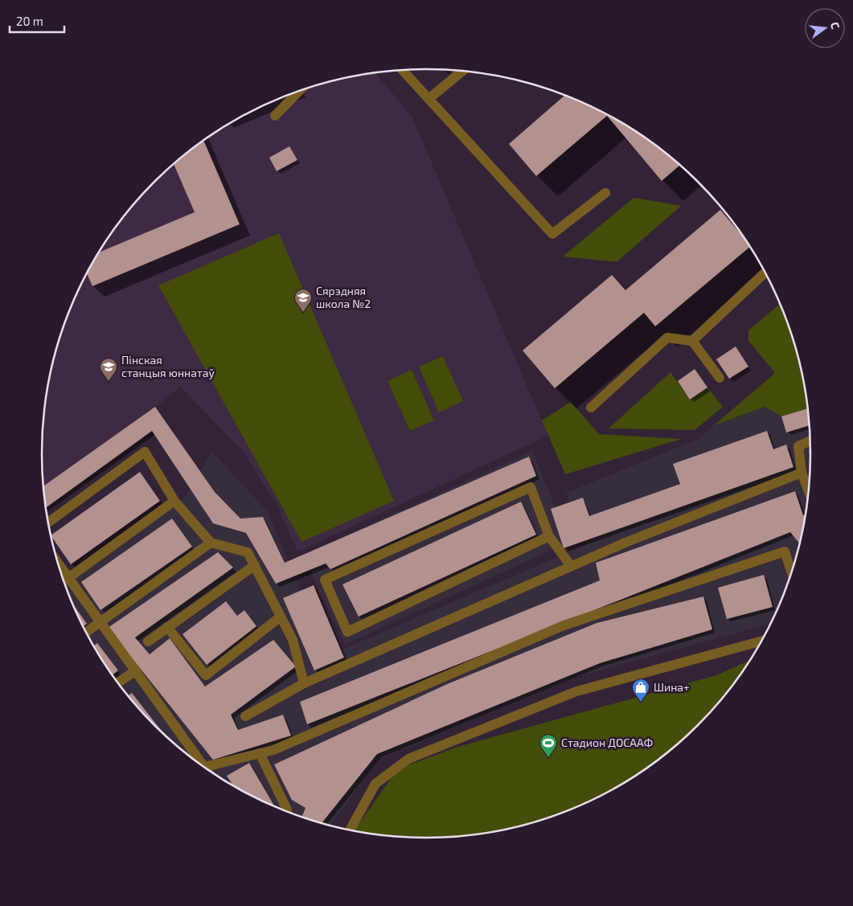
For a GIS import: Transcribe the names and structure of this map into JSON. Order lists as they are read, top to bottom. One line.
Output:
{"places":{"school or university":["Сярэдняя школа №2","Пінская станцыя юннатаў"],"shop":["Шина+"],"sports":["Стадион ДОСААФ"]},"scale_bar":"20 m","north":"right"}
